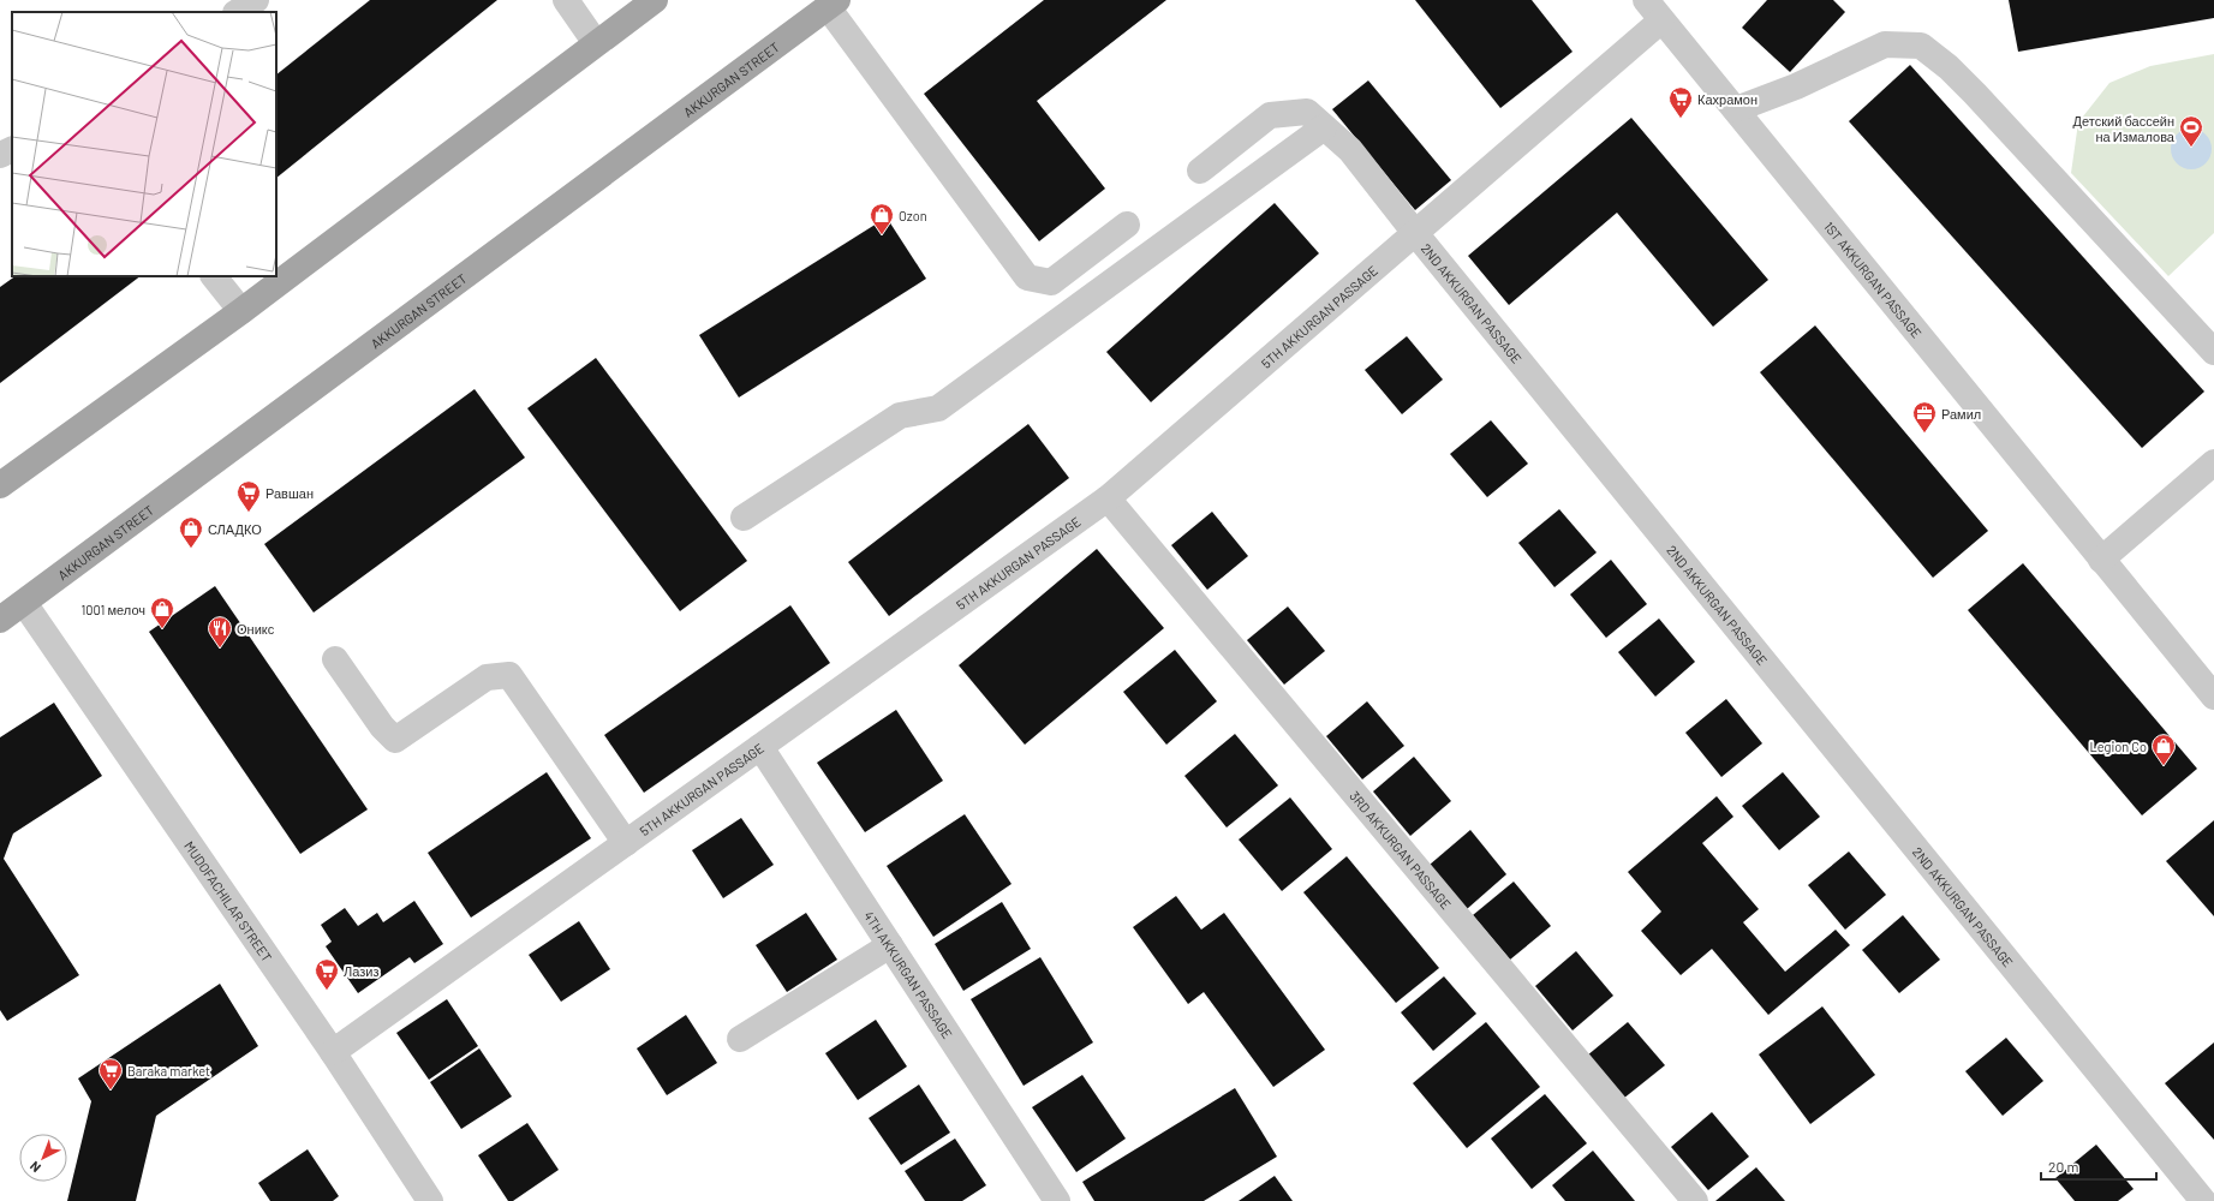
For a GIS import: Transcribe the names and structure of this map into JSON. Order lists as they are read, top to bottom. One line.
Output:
{"streets":{"main road":["AKKURGAN STREET"],"street":["1ST AKKURGAN PASSAGE","2ND AKKURGAN PASSAGE","5TH AKKURGAN PASSAGE","3RD AKKURGAN PASSAGE","MUDOFACHILAR STREET","4TH AKKURGAN PASSAGE"]},"crossings":[["AKKURGAN STREET","MUDOFACHILAR STREET"],["1ST AKKURGAN PASSAGE","5TH AKKURGAN PASSAGE"],["2ND AKKURGAN PASSAGE","5TH AKKURGAN PASSAGE"],["5TH AKKURGAN PASSAGE","3RD AKKURGAN PASSAGE"],["5TH AKKURGAN PASSAGE","MUDOFACHILAR STREET"],["5TH AKKURGAN PASSAGE","4TH AKKURGAN PASSAGE"]],"places":{"supermarket":["Кахрамон","Равшан","Лазиз","Baraka market"],"sports":["Детский бассейн на Измалова"],"shop":["Ozon","СЛАДКО","1001 мелоч","Legion Co"],"office":["Рамил"],"restaurant":["Оникс"]},"scale_bar":"20 m","north":"bottom left"}
